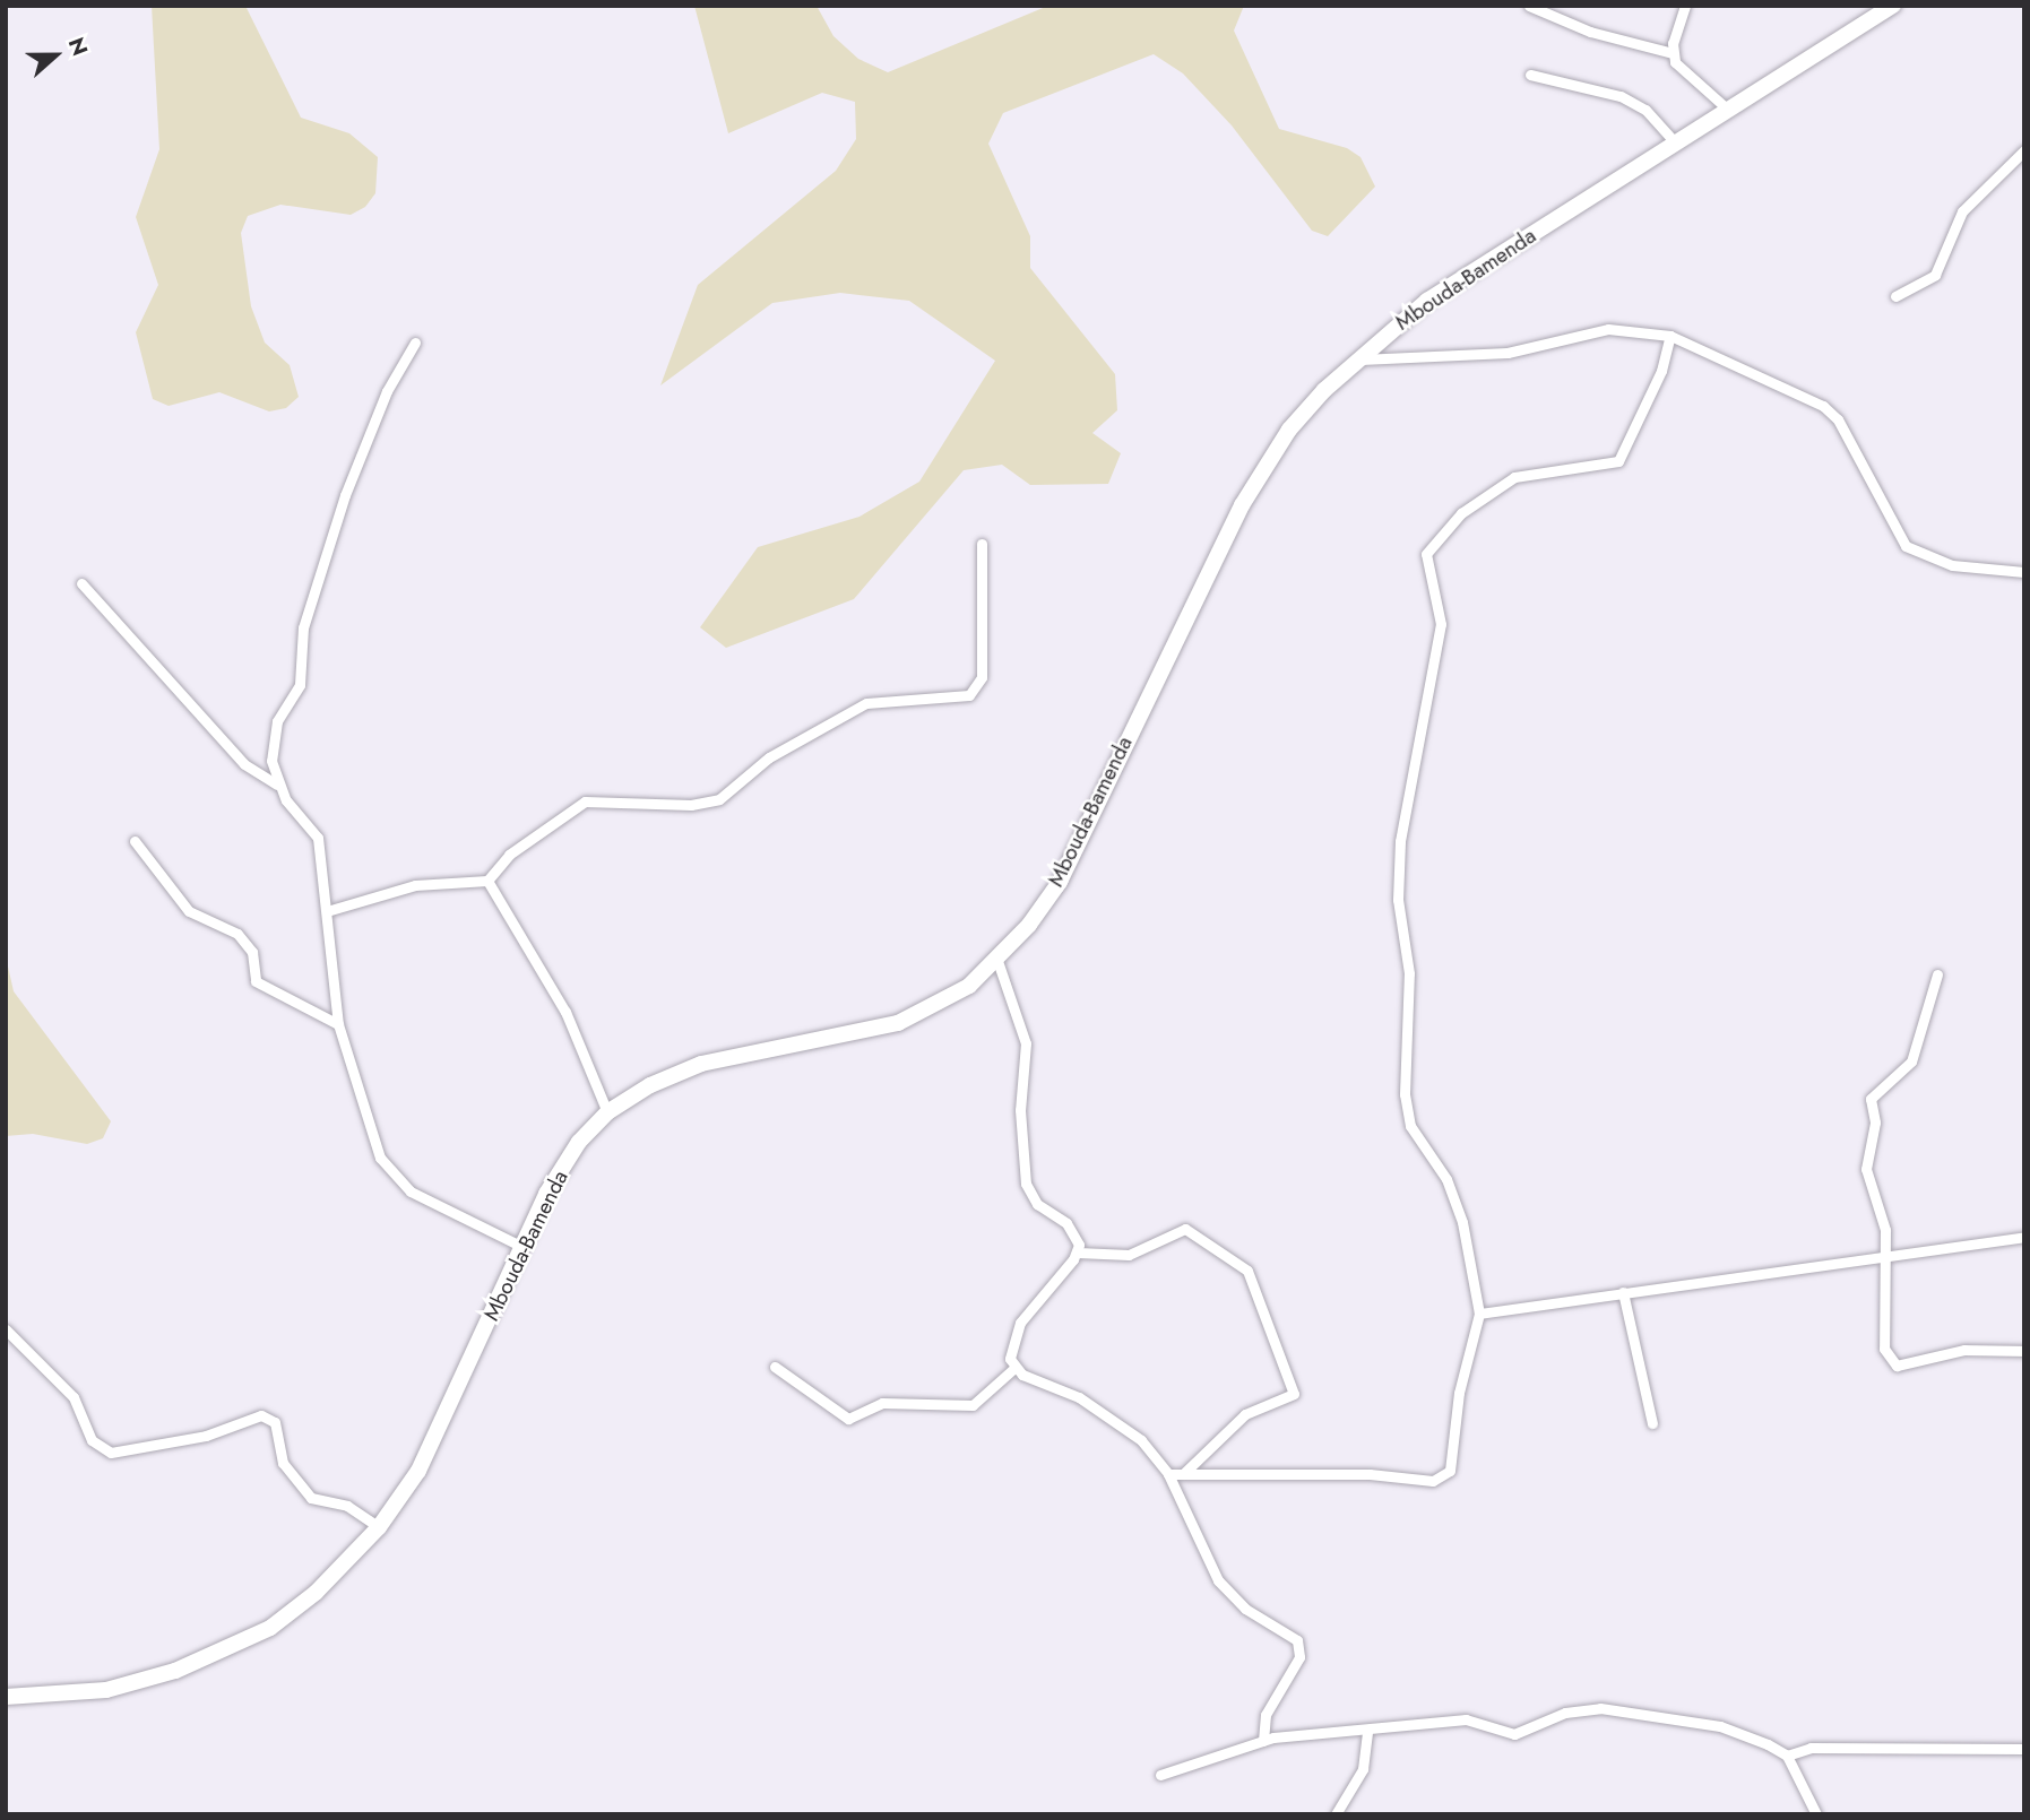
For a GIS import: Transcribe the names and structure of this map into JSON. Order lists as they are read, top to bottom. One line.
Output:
{"streets":{"highway":["Mbouda-Bamenda"]},"north":"right"}
